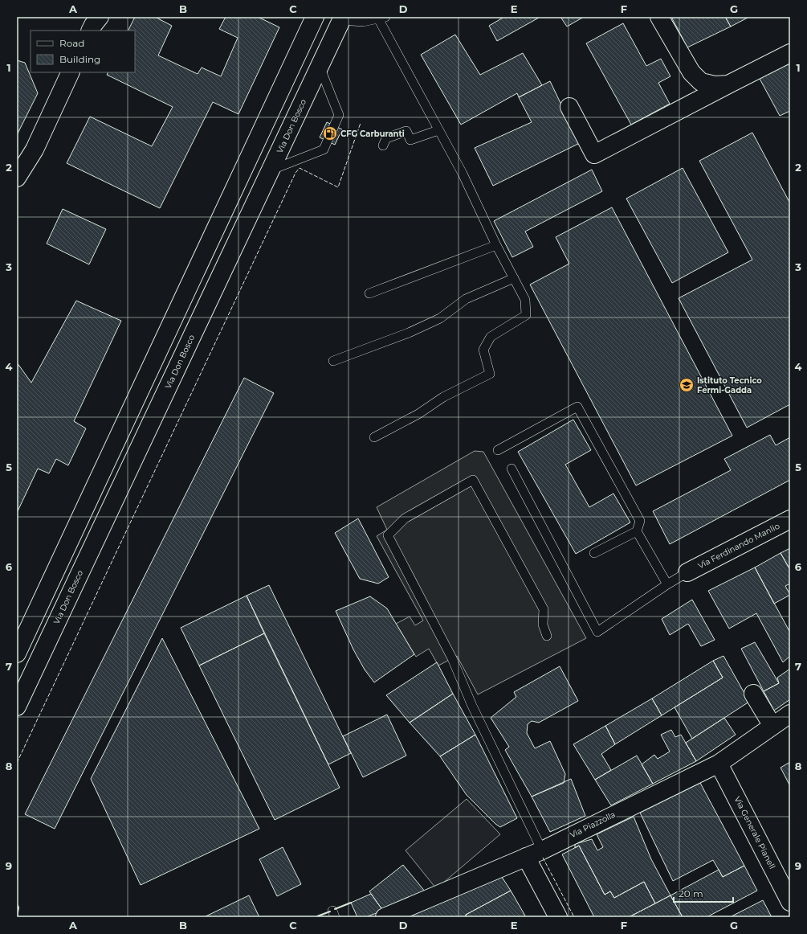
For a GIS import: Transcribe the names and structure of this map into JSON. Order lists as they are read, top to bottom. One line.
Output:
{"streets":{"main road":["Via Don Bosco","Via Ferdinando Manlio","Via Piazzolla","Via Generale Pianell"]},"crossings":[["Via Piazzolla","Via Generale Pianell"]],"places":{"fuel station":["CFG Carburanti"],"school or university":["Istituto Tecnico Fermi-Gadda"]},"legend":["Road","Building"],"scale_bar":"20 m","grid":{"columns":["A","B","C","D","E","F","G"],"rows":["1","2","3","4","5","6","7","8","9"]}}
